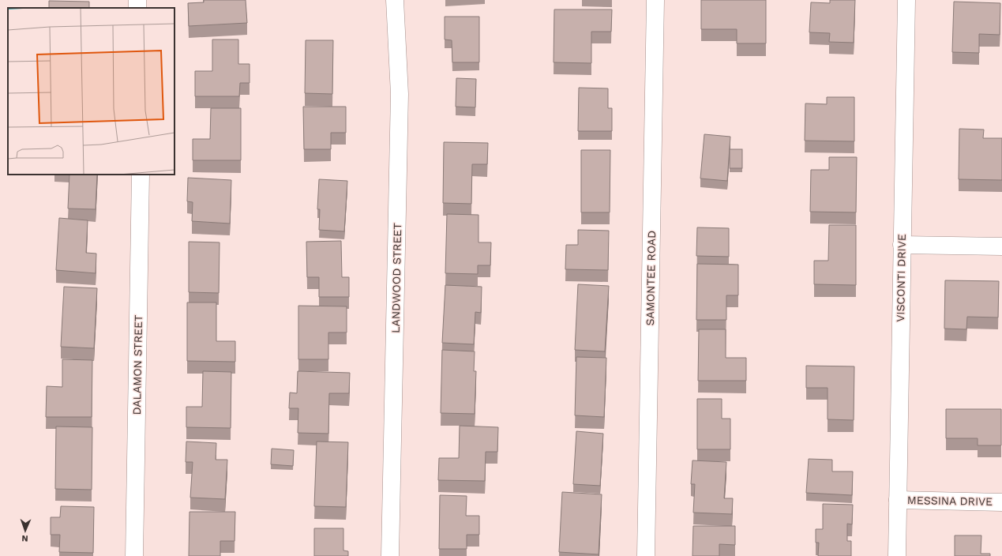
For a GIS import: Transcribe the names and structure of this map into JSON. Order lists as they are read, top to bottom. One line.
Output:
{"streets":{"street":["LANDWOOD STREET","SAMONTEE ROAD","VISCONTI DRIVE","DALAMON STREET","MESSINA DRIVE"]},"crossings":[["VISCONTI DRIVE","MESSINA DRIVE"]],"north":"bottom"}
